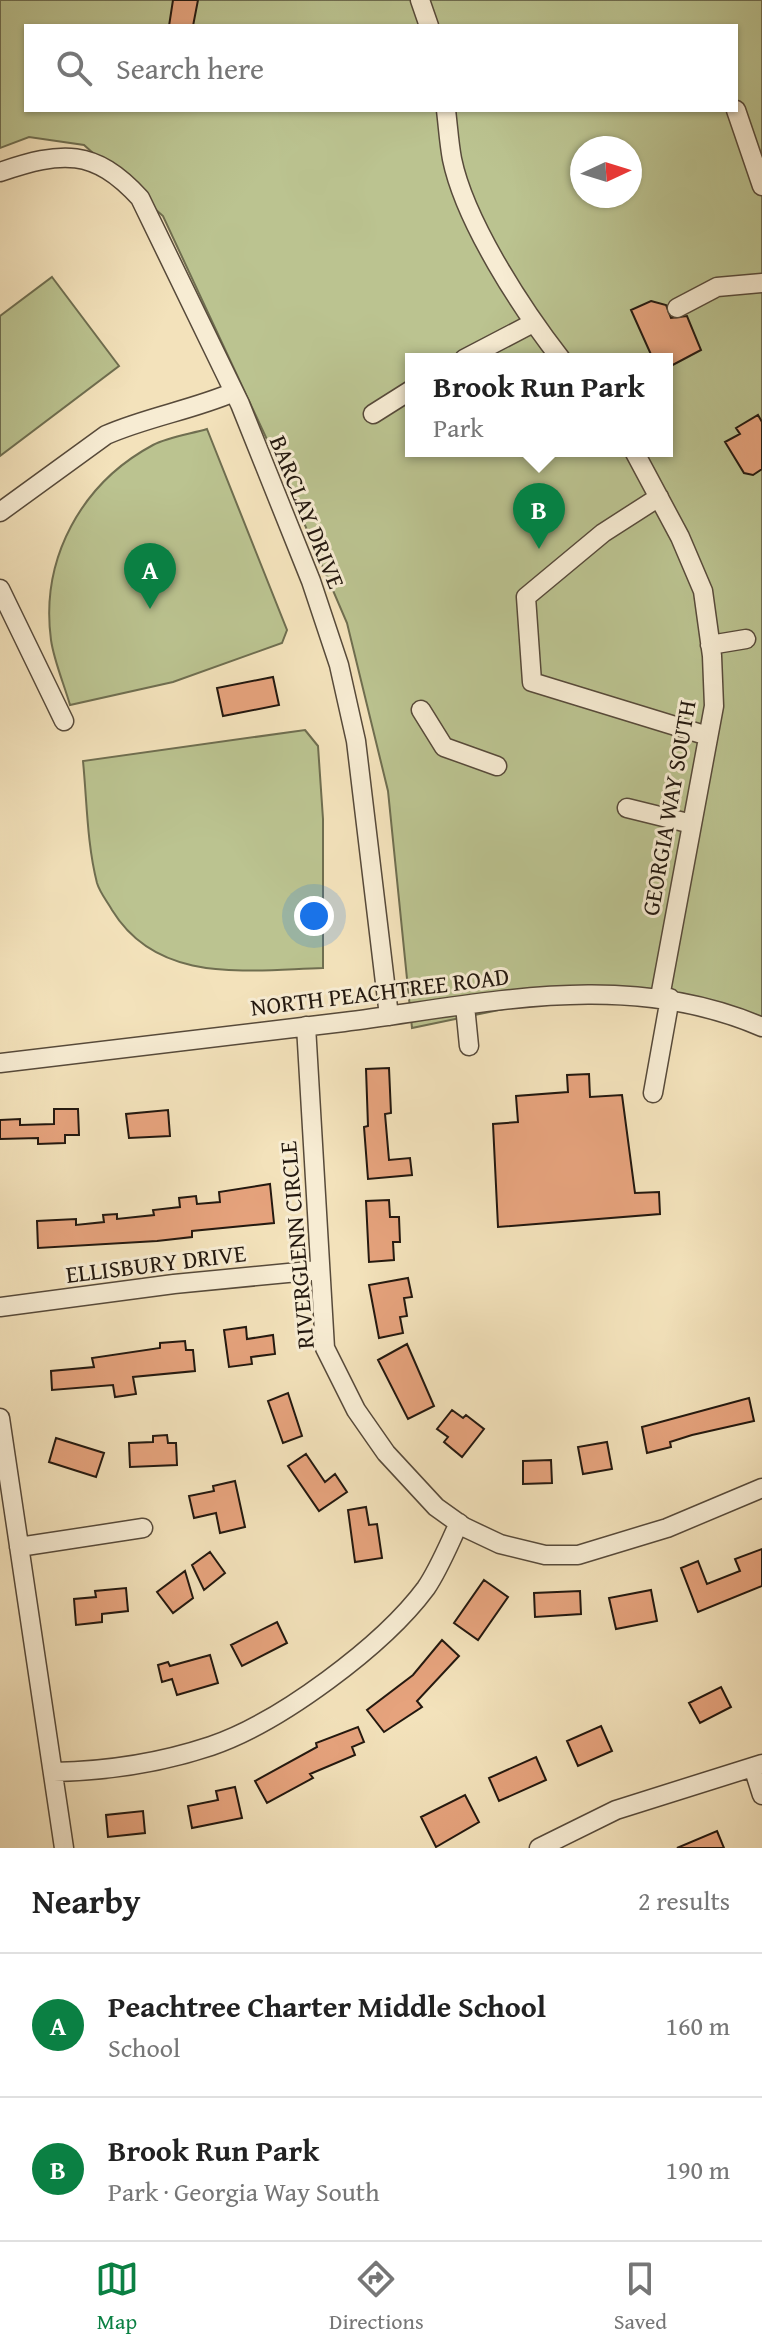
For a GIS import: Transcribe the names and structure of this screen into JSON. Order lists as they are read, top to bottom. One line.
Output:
{"streets":{"street":["BARCLAY DRIVE","GEORGIA WAY SOUTH","NORTH PEACHTREE ROAD","RIVERGLENN CIRCLE","ELLISBURY DRIVE"]},"crossings":[["BARCLAY DRIVE","NORTH PEACHTREE ROAD"],["GEORGIA WAY SOUTH","NORTH PEACHTREE ROAD"],["NORTH PEACHTREE ROAD","RIVERGLENN CIRCLE"],["RIVERGLENN CIRCLE","ELLISBURY DRIVE"]],"north":"right","page":{"search":"Search here","popup":["Brook Run Park","Park"],"pins":["B","A"],"heading":["Nearby","2 results"],"list":[{"mark":"A","name":"Peachtree Charter Middle School","note":"School","value":"160 m"},{"mark":"B","name":"Brook Run Park","note":"Park · Georgia Way South","value":"190 m"}],"nav":["Map","Directions","Saved"]}}
